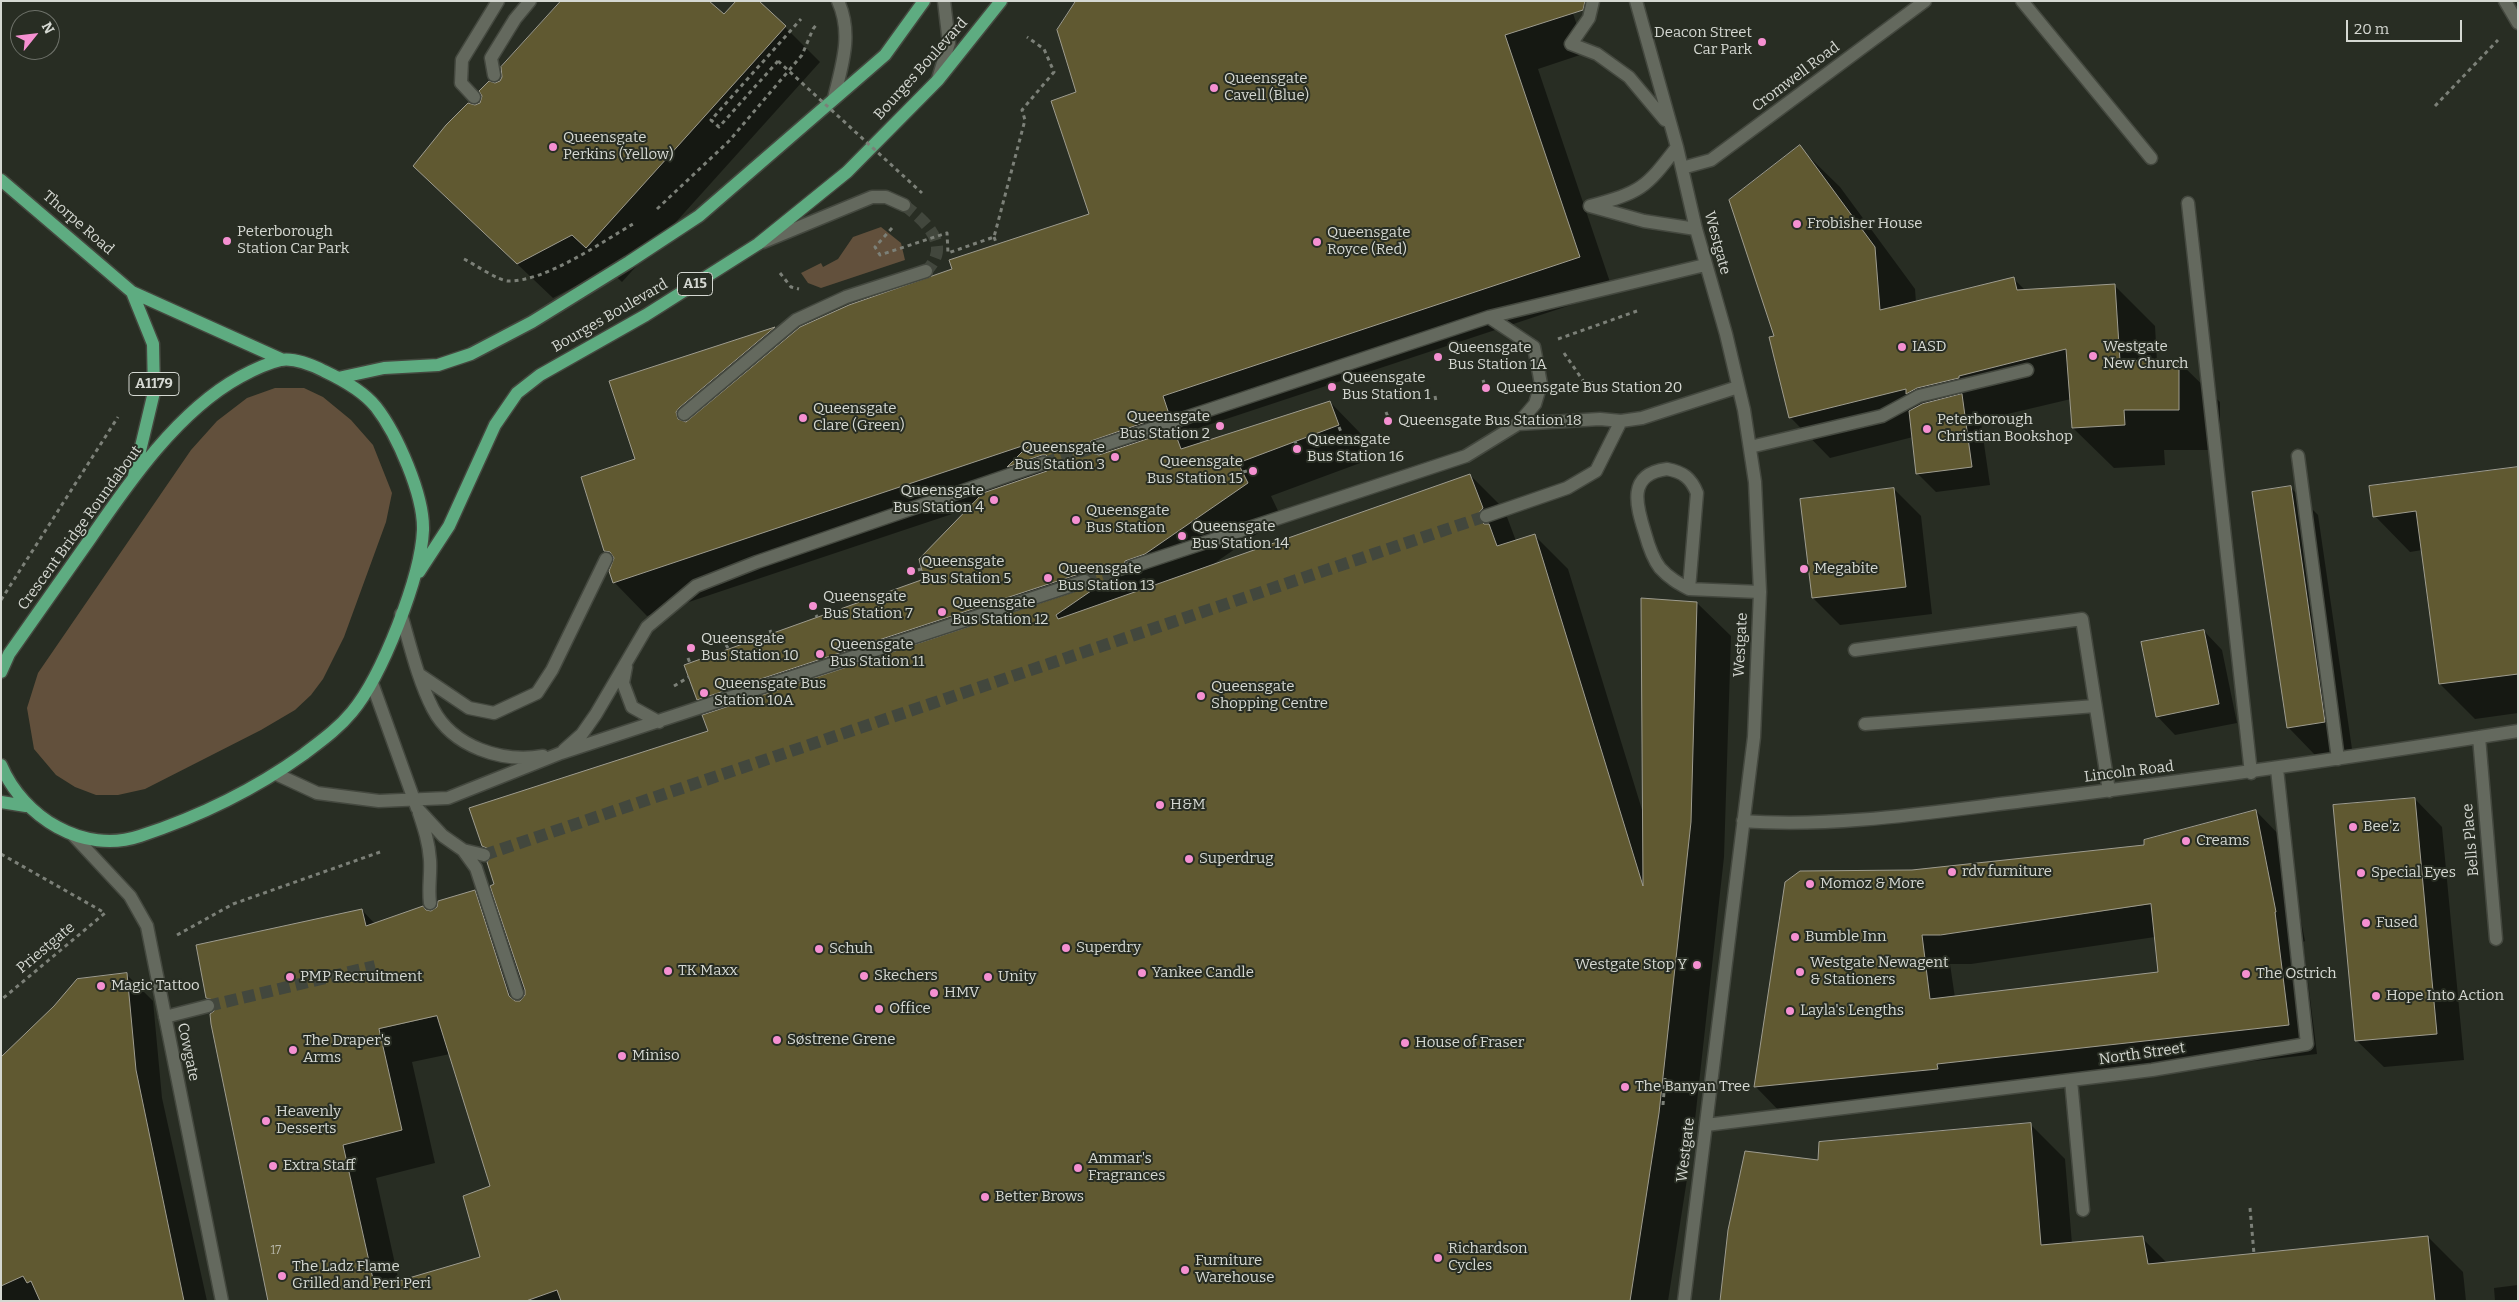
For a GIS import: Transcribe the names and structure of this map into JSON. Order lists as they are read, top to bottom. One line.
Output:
{"streets":{"main road":["Bourges Boulevard","Thorpe Road","A15","A1179","Crescent Bridge Roundabout"],"street":["Cromwell Road","Westgate","Lincoln Road","Bells Place","Cowgate","North Street"],"path":["Priestgate"]},"crossings":[["Cromwell Road","Westgate"],["Thorpe Road","Crescent Bridge Roundabout"],["Westgate","Lincoln Road"],["Westgate","North Street"],["Lincoln Road","Bells Place"],["Lincoln Road","North Street"]],"places":["Deacon Street Car Park","Queensgate Cavell (Blue)","Queensgate Perkins (Yellow)","Frobisher House","Peterborough Station Car Park","Queensgate Royce (Red)","IASD","Westgate New Church","Queensgate Bus Station 1A","Queensgate Bus Station 1","Queensgate Bus Station 20","Queensgate Clare (Green)","Queensgate Bus Station 18","Queensgate Bus Station 2","Peterborough Christian Bookshop","Queensgate Bus Station 16","Queensgate Bus Station 3","Queensgate Bus Station 15","Queensgate Bus Station 4","Queensgate Bus Station","Queensgate Bus Station 14","Megabite","Queensgate Bus Station 5","Queensgate Bus Station 13","Queensgate Bus Station 7","Queensgate Bus Station 12","Queensgate Bus Station 10","Queensgate Bus Station 11","Queensgate Bus Station 10A","Queensgate Shopping Centre","H&M","Bee'z","Creams","Superdrug","rdv furniture","Special Eyes","Momoz & More","Fused","Bumble Inn","Superdry","Schuh","Westgate Stop Y","TK Maxx","Westgate Newagent & Stationers","Yankee Candle","The Ostrich","Skechers","PMP Recruitment","Unity","Magic Tattoo","HMV","Hope Into Action","Office","Layla's Lengths","Søstrene Grene","House of Fraser","The Draper's Arms","Miniso","The Banyan Tree","Heavenly Desserts","Extra Staff","Ammar's Fragrances","Better Brows","Richardson Cycles","Furniture Warehouse","The Ladz Flame Grilled and Peri Peri"],"house_numbers":["17"],"scale_bar":"20 m","north":"top right"}
